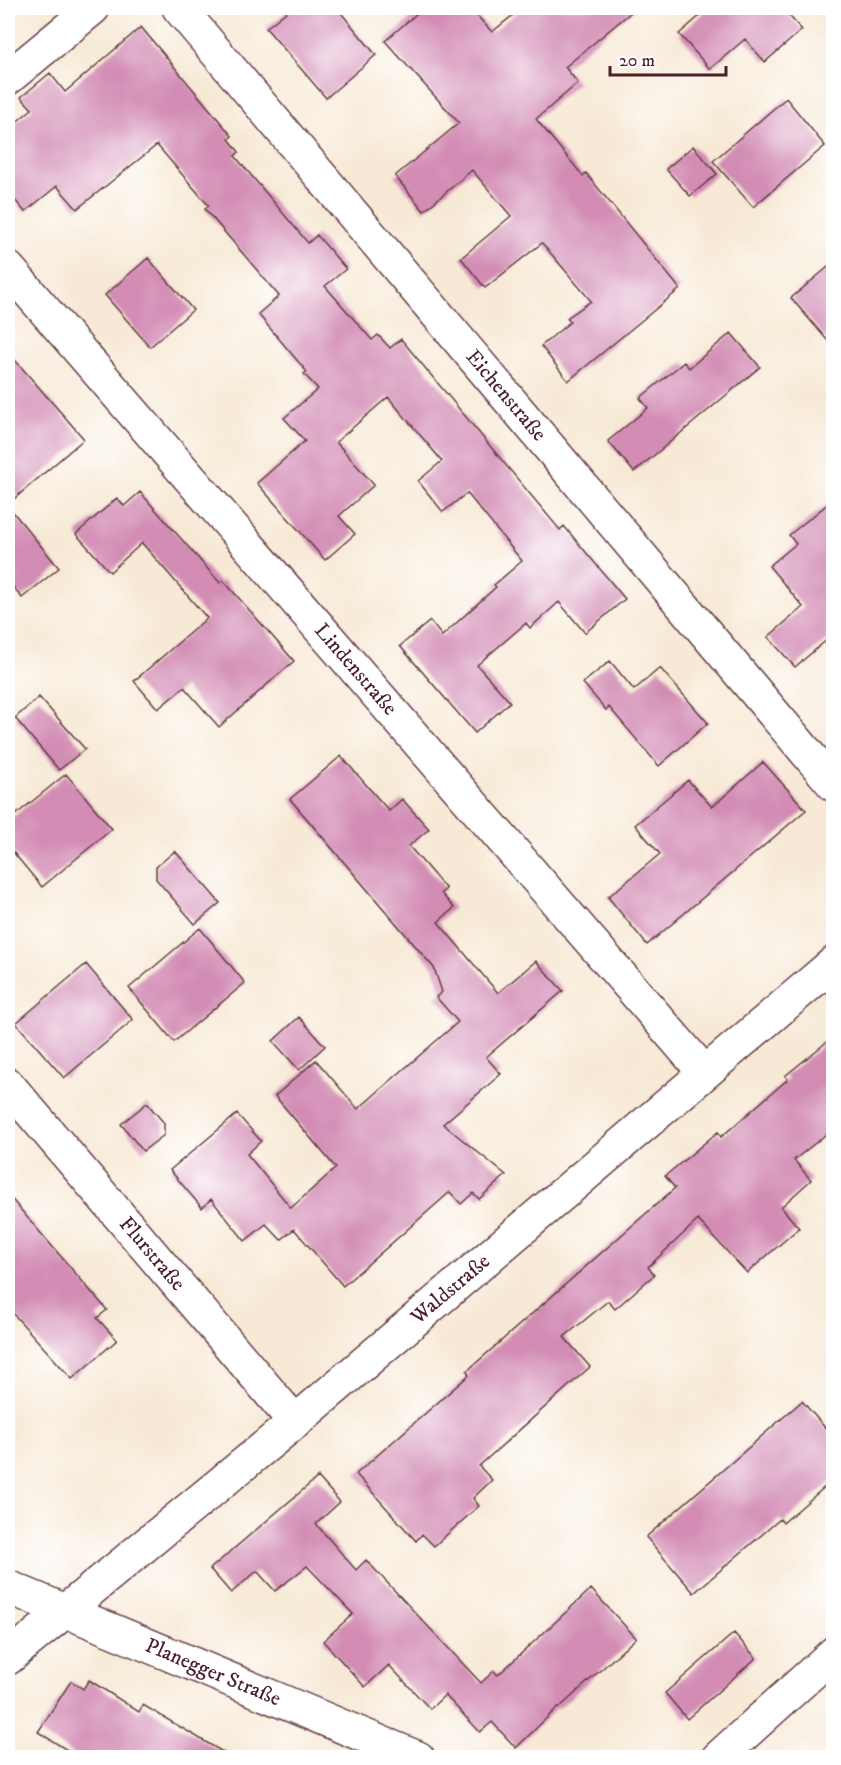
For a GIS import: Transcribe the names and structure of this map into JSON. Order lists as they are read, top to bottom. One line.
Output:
{"streets":{"street":["Eichenstraße","Lindenstraße","Flurstraße","Waldstraße","Planegger Straße"]},"crossings":[["Lindenstraße","Waldstraße"],["Flurstraße","Waldstraße"],["Waldstraße","Planegger Straße"]],"scale_bar":"20 m"}
